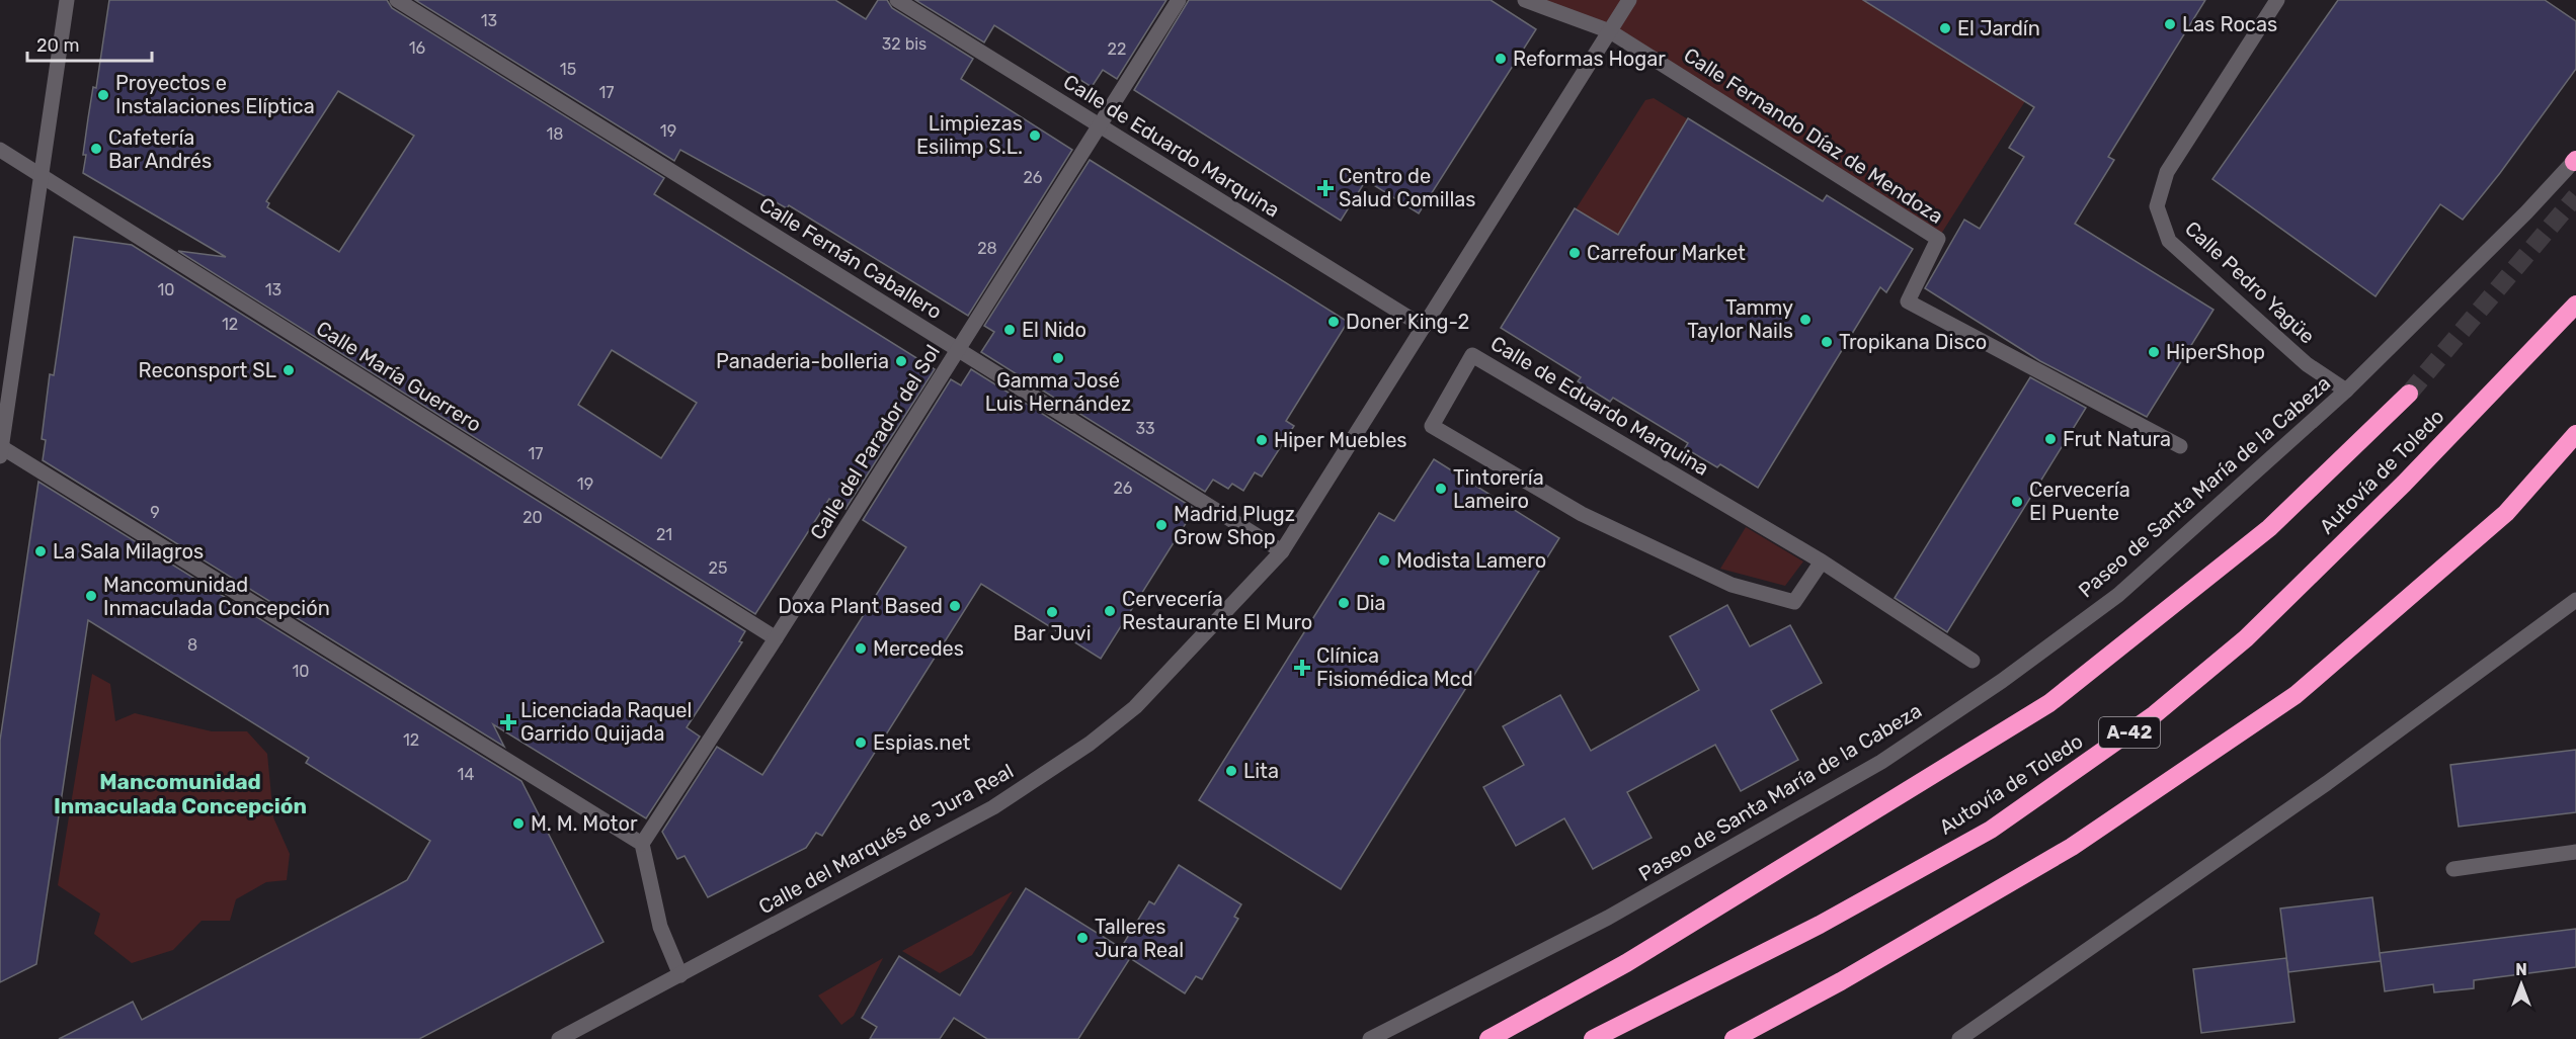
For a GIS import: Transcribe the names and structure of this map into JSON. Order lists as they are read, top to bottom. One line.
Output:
{"streets":{"highway":["Autovía de Toledo","A-42"],"street":["Calle Fernando Díaz de Mendoza","Calle de Eduardo Marquina","Calle Fernán Caballero","Calle Pedro Yagüe","Calle María Guerrero","Calle del Parador del Sol","Paseo de Santa María de la Cabeza","Calle del Marqués de Jura Real"]},"crossings":[["Calle Fernando Díaz de Mendoza","Calle del Marqués de Jura Real"],["Calle de Eduardo Marquina","Calle del Parador del Sol"],["Calle de Eduardo Marquina","Calle del Marqués de Jura Real"],["Calle Fernán Caballero","Calle del Parador del Sol"],["Calle Fernán Caballero","Calle del Marqués de Jura Real"],["Calle Pedro Yagüe","Paseo de Santa María de la Cabeza"],["Calle María Guerrero","Calle del Parador del Sol"]],"districts":["Mancomunidad Inmaculada Concepción"],"places":{"other":["Las Rocas","El Jardín","Reformas Hogar","Proyectos e Instalaciones Elíptica","Limpiezas Esilimp S.L.","Cafetería Bar Andrés","Carrefour Market","Tammy Taylor Nails","Doner King-2","El Nido","Tropikana Disco","HiperShop","Gamma José Luis Hernández","Panaderia-bolleria","Reconsport SL","Frut Natura","Hiper Muebles","Tintorería Lameiro","Cervecería El Puente","Madrid Plugz Grow Shop","La Sala Milagros","Modista Lamero","Mancomunidad Inmaculada Concepción","Dia","Doxa Plant Based","Cervecería Restaurante El Muro","Bar Juvi","Mercedes","Espias.net","Lita","M. M. Motor","Talleres Jura Real"],"health":["Centro de Salud Comillas","Clínica Fisiomédica Mcd","Licenciada Raquel Garrido Quijada"]},"house_numbers":["13","32 bis","16","22","15","17","19","18","26","28","10","13","12","33","17","19","26","9","20","21","25","8","10","12","14"],"scale_bar":"20 m","north":"top"}
